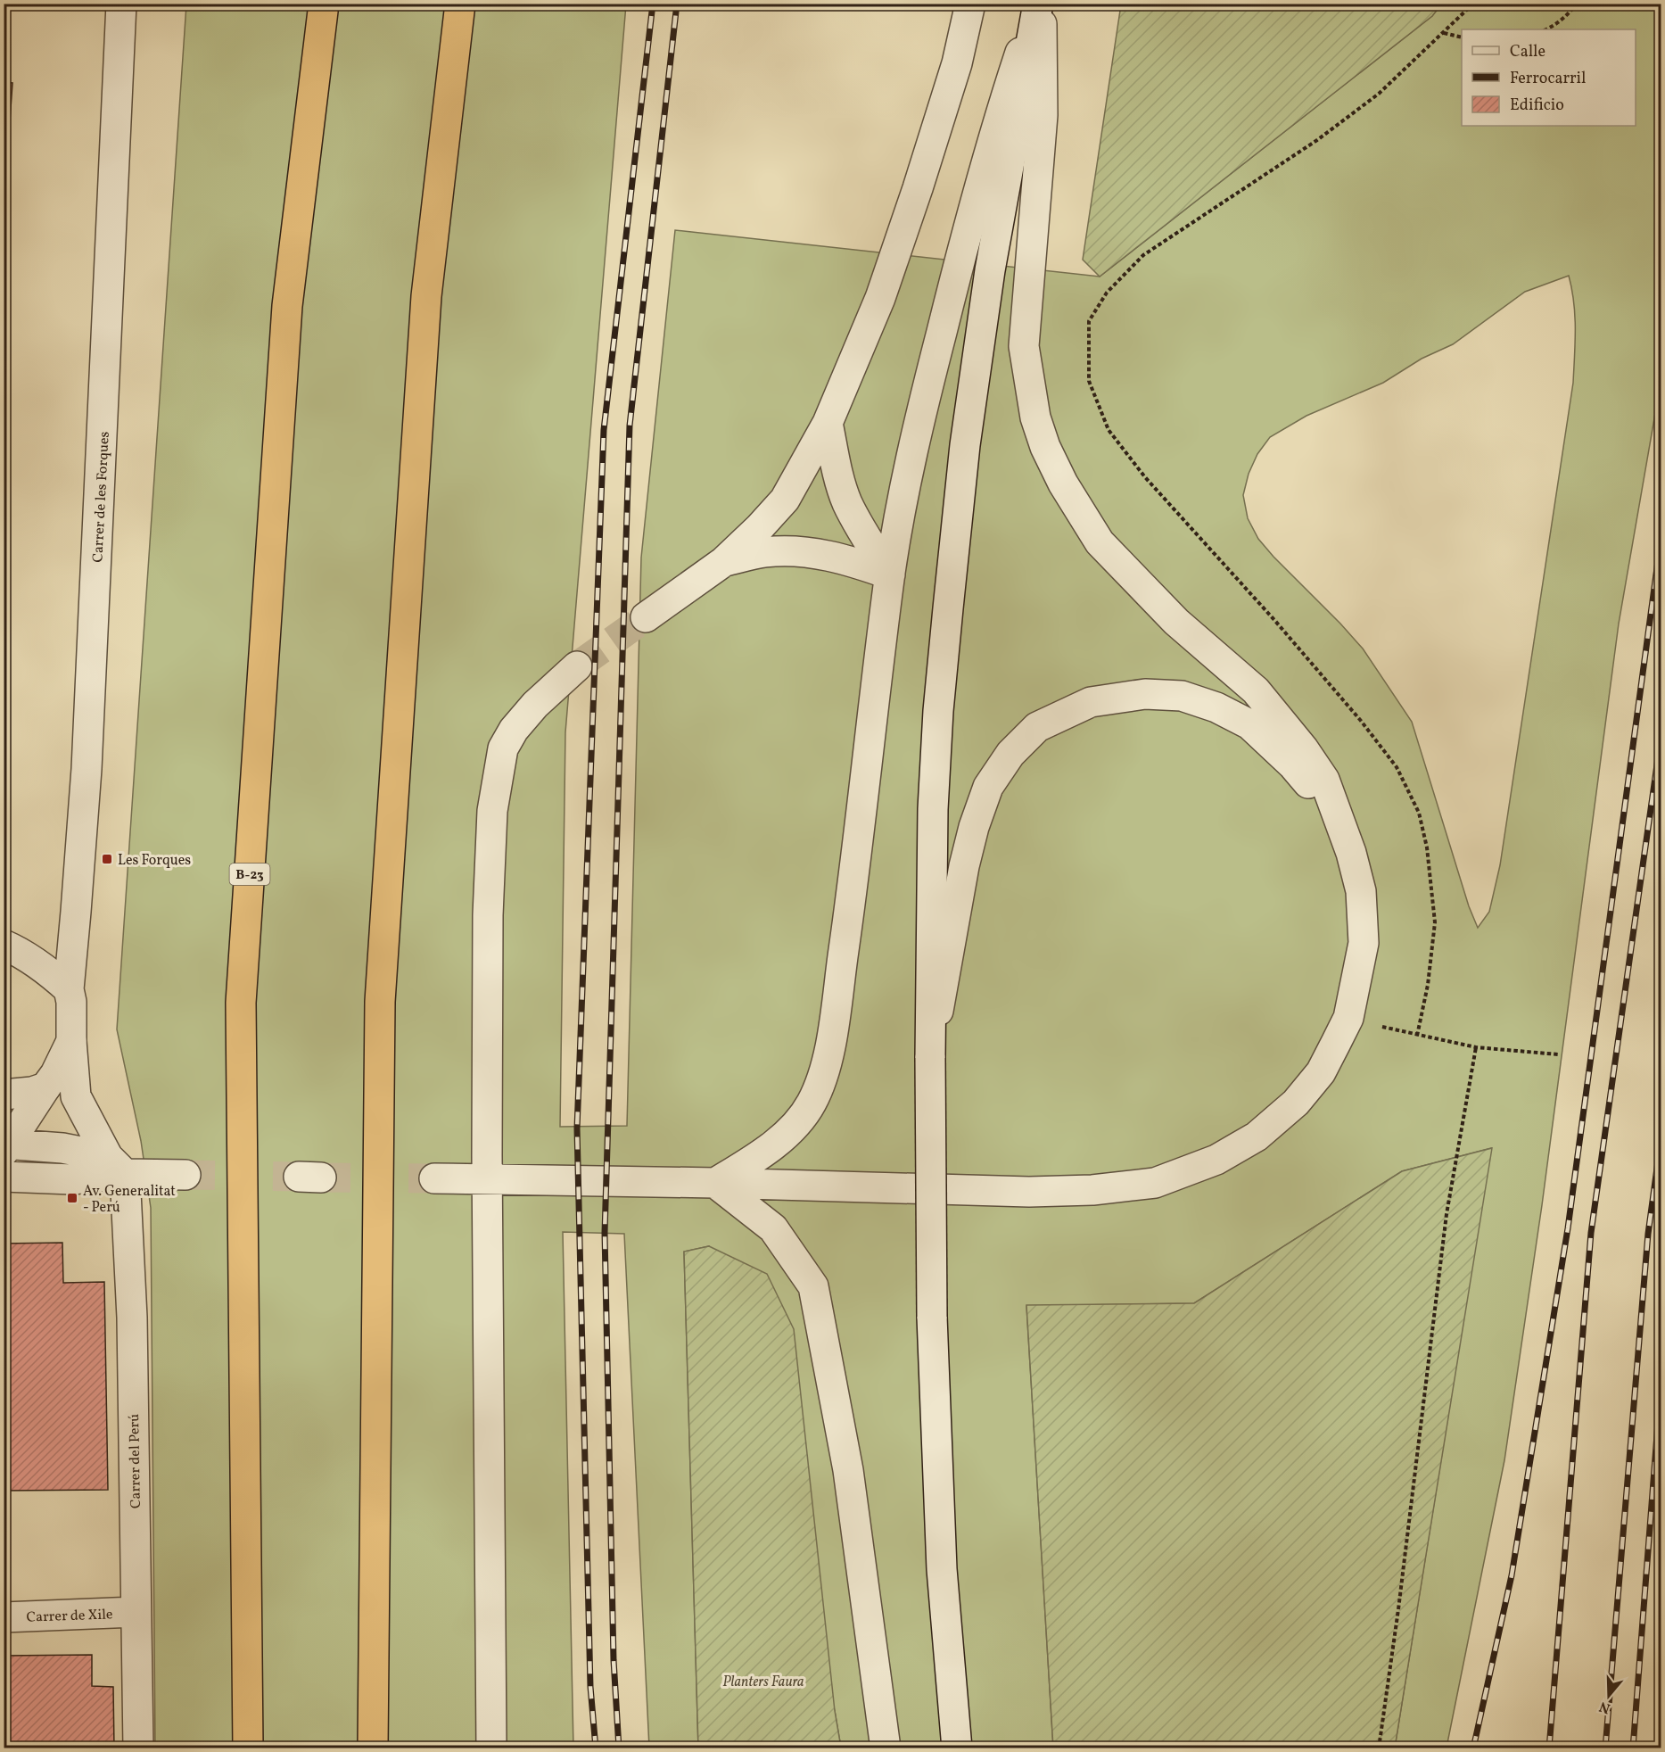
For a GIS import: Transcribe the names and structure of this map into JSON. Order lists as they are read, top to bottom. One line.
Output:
{"streets":{"highway":["B-23"],"street":["Carrer de les Forques","Carrer del Perú","Carrer de Xile"]},"crossings":[["Carrer del Perú","Carrer de Xile"]],"parks":["Planters Faura"],"places":{"transit":["Les Forques","Av. Generalitat - Perú"]},"legend":["Calle","Ferrocarril","Edificio"],"north":"bottom"}
